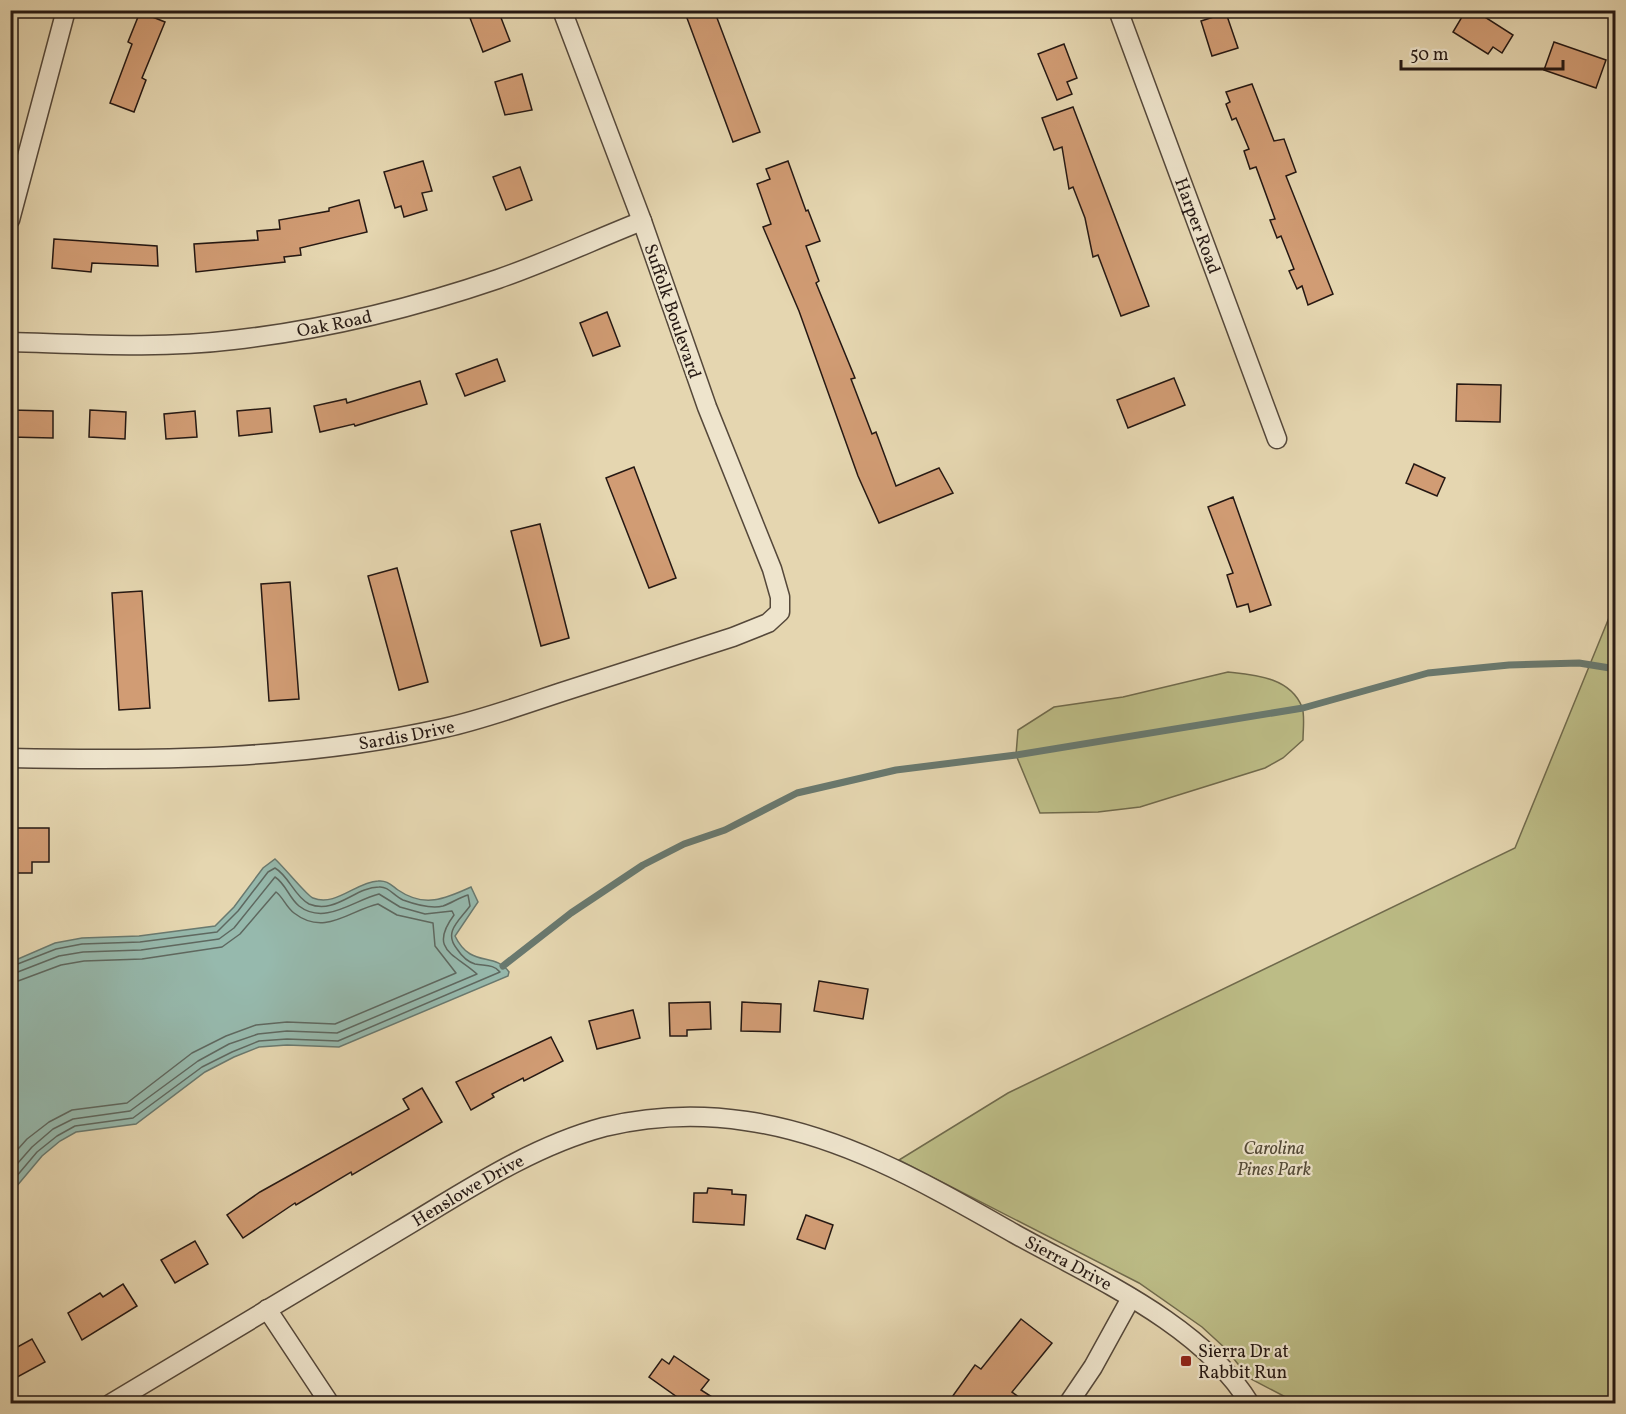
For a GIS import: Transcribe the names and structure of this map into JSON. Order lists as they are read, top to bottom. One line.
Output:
{"streets":{"street":["Harper Road","Suffolk Boulevard","Oak Road","Sardis Drive","Henslowe Drive","Sierra Drive"]},"crossings":[["Suffolk Boulevard","Oak Road"],["Suffolk Boulevard","Sardis Drive"],["Henslowe Drive","Sierra Drive"]],"parks":["Carolina Pines Park"],"places":{"transit":["Sierra Dr at Rabbit Run"]},"scale_bar":"50 m"}
